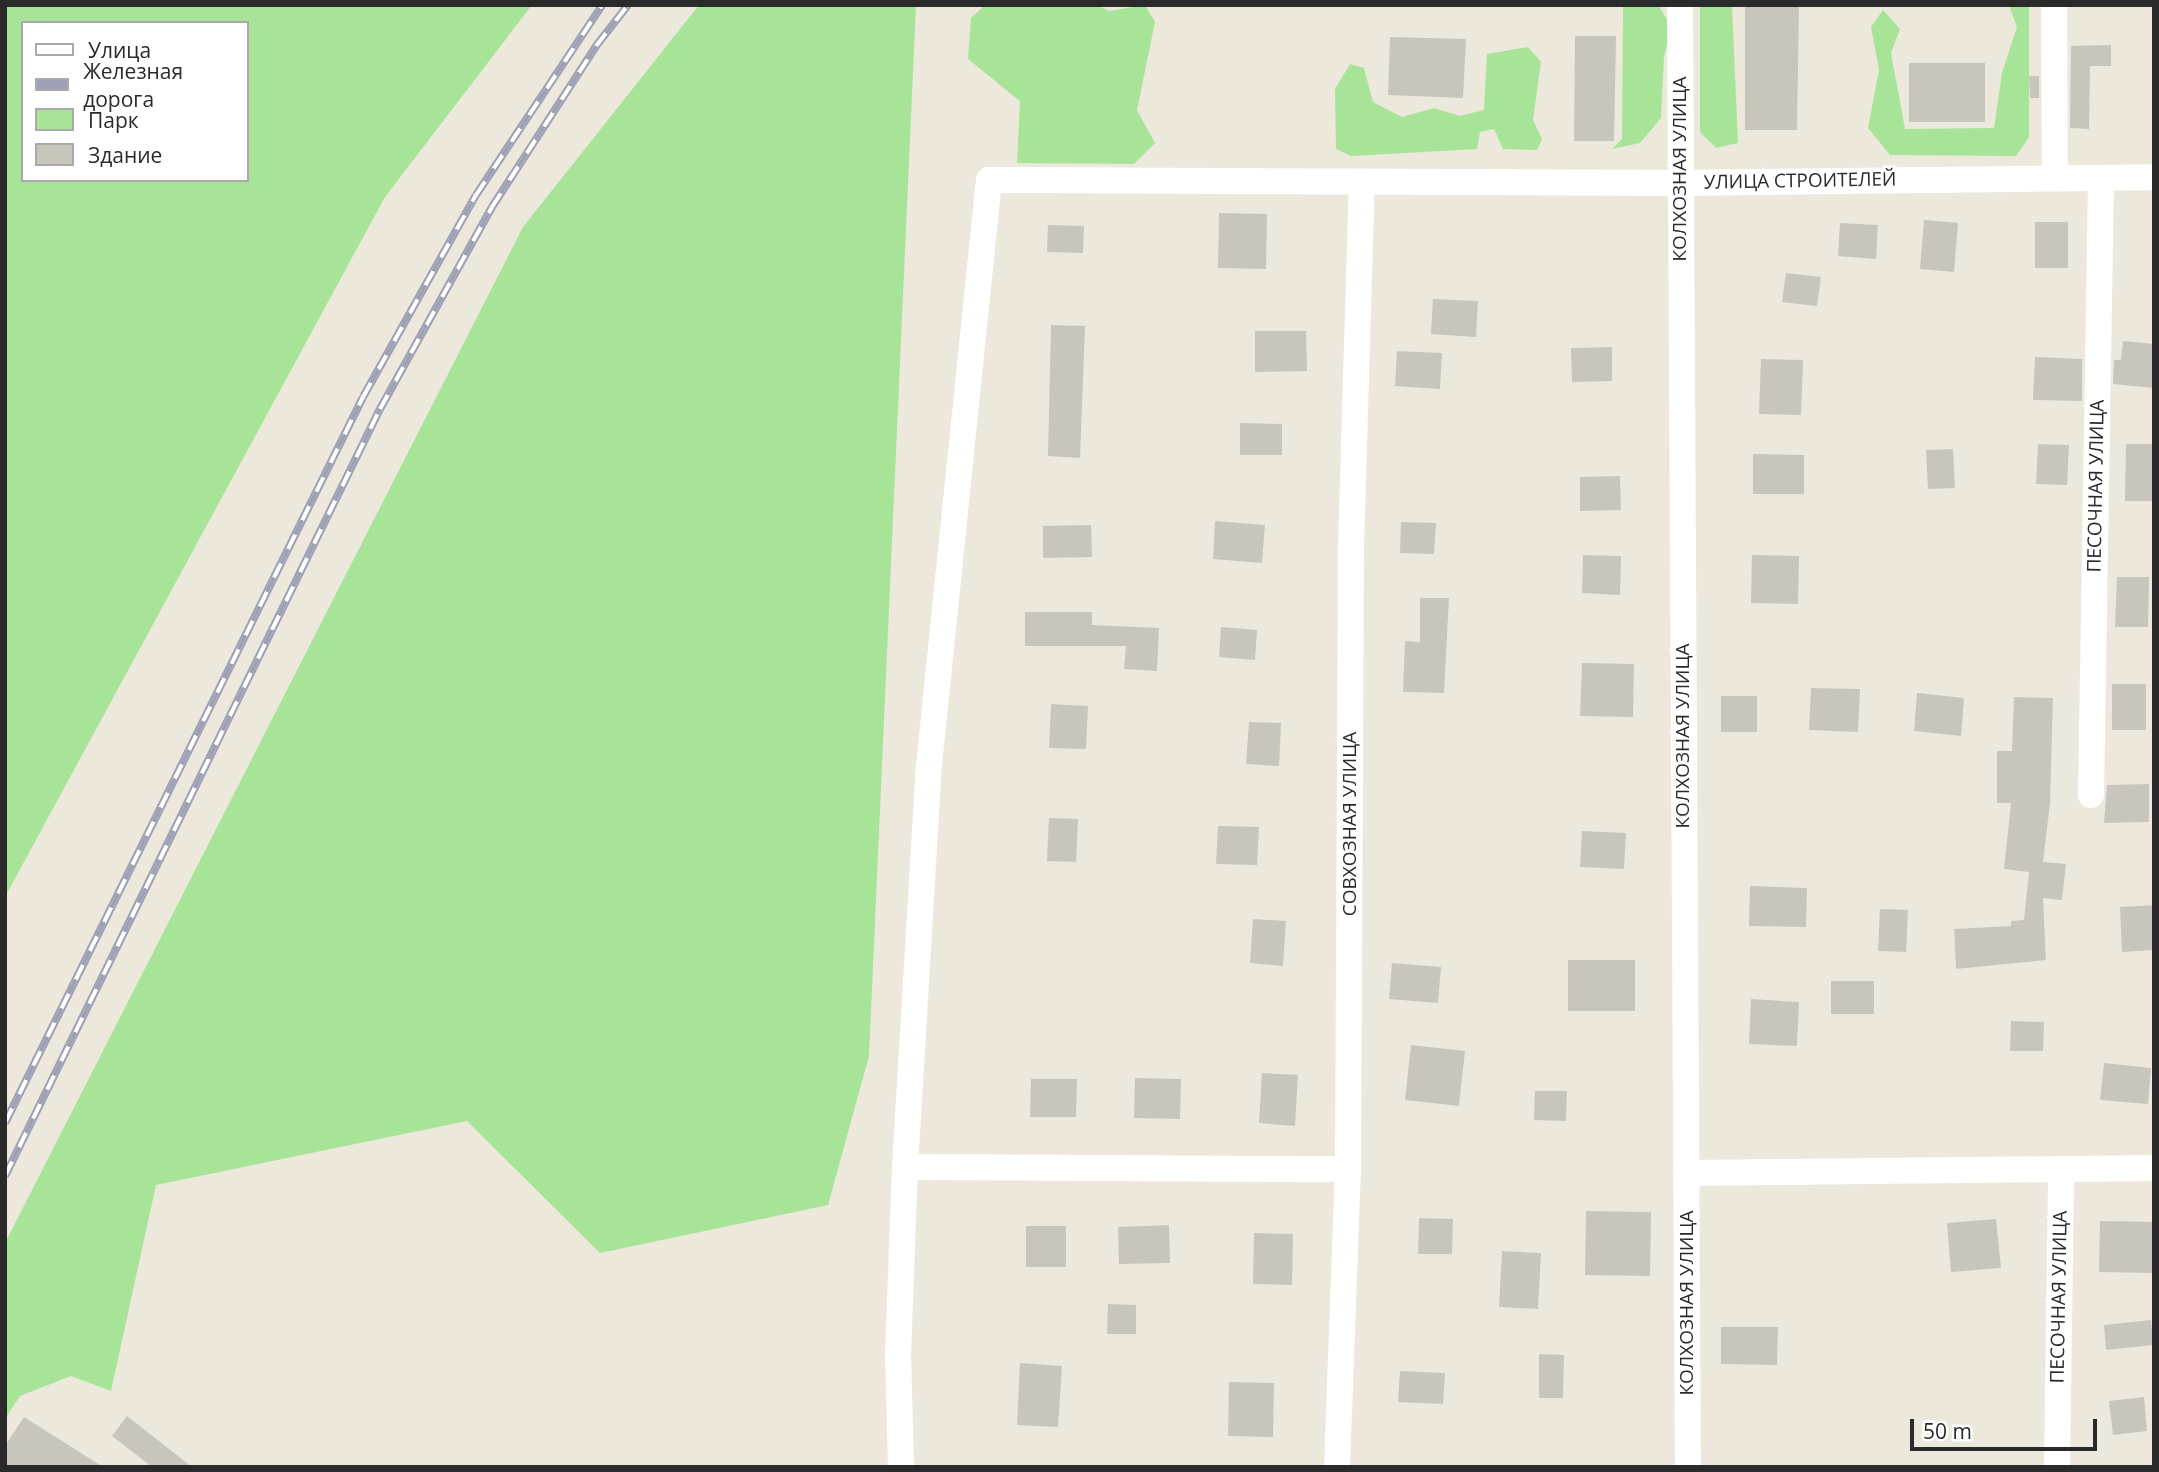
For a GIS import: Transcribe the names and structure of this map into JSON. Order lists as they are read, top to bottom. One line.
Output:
{"streets":{"street":["КОЛХОЗНАЯ УЛИЦА","УЛИЦА СТРОИТЕЛЕЙ","ПЕСОЧНАЯ УЛИЦА","СОВХОЗНАЯ УЛИЦА"]},"crossings":[["КОЛХОЗНАЯ УЛИЦА","УЛИЦА СТРОИТЕЛЕЙ"],["УЛИЦА СТРОИТЕЛЕЙ","ПЕСОЧНАЯ УЛИЦА"],["УЛИЦА СТРОИТЕЛЕЙ","СОВХОЗНАЯ УЛИЦА"]],"legend":["Улица","Железная дорога","Парк","Здание"],"scale_bar":"50 m"}
